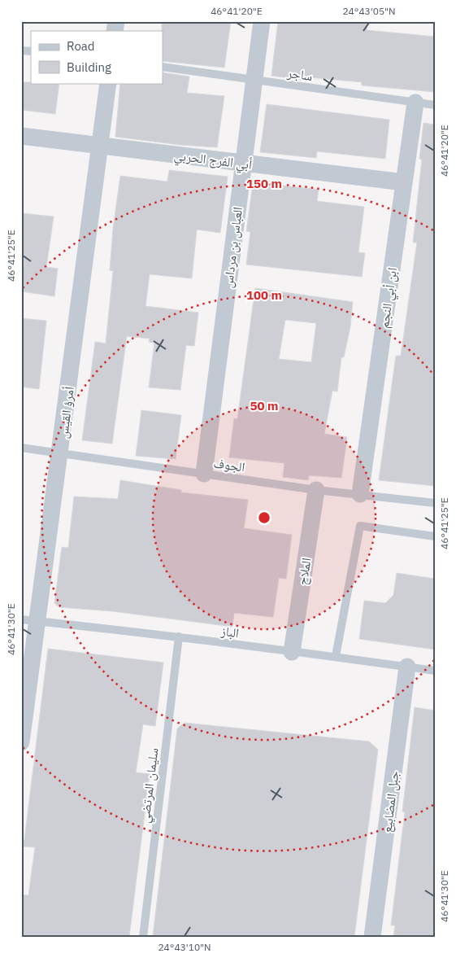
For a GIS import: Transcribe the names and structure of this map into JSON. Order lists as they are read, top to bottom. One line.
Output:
{"streets":{"street":["أبي الفرج الحربي","العباس بن مرداس","ابن أبي النجم","أمرؤ القيس","الملاح","جبل المضابيع"],"lane":["ساجر","الجوف","الباز","سليمان المرتضي"]},"crossings":[["ساجر","العباس بن مرداس"],["ساجر","ابن أبي النجم"],["أبي الفرج الحربي","العباس بن مرداس"],["أبي الفرج الحربي","ابن أبي النجم"],["أبي الفرج الحربي","أمرؤ القيس"],["العباس بن مرداس","الجوف"],["ابن أبي النجم","الجوف"],["أمرؤ القيس","الجوف"],["أمرؤ القيس","الباز"],["الجوف","الملاح"],["الملاح","الباز"],["الباز","سليمان المرتضي"],["الباز","جبل المضابيع"]],"legend":["Road","Building"],"coordinates":["46°41'20\"E","24°43'05\"N","46°41'25\"E","46°41'30\"E","24°43'10\"N"],"rings":["150 m","100 m","50 m"]}
